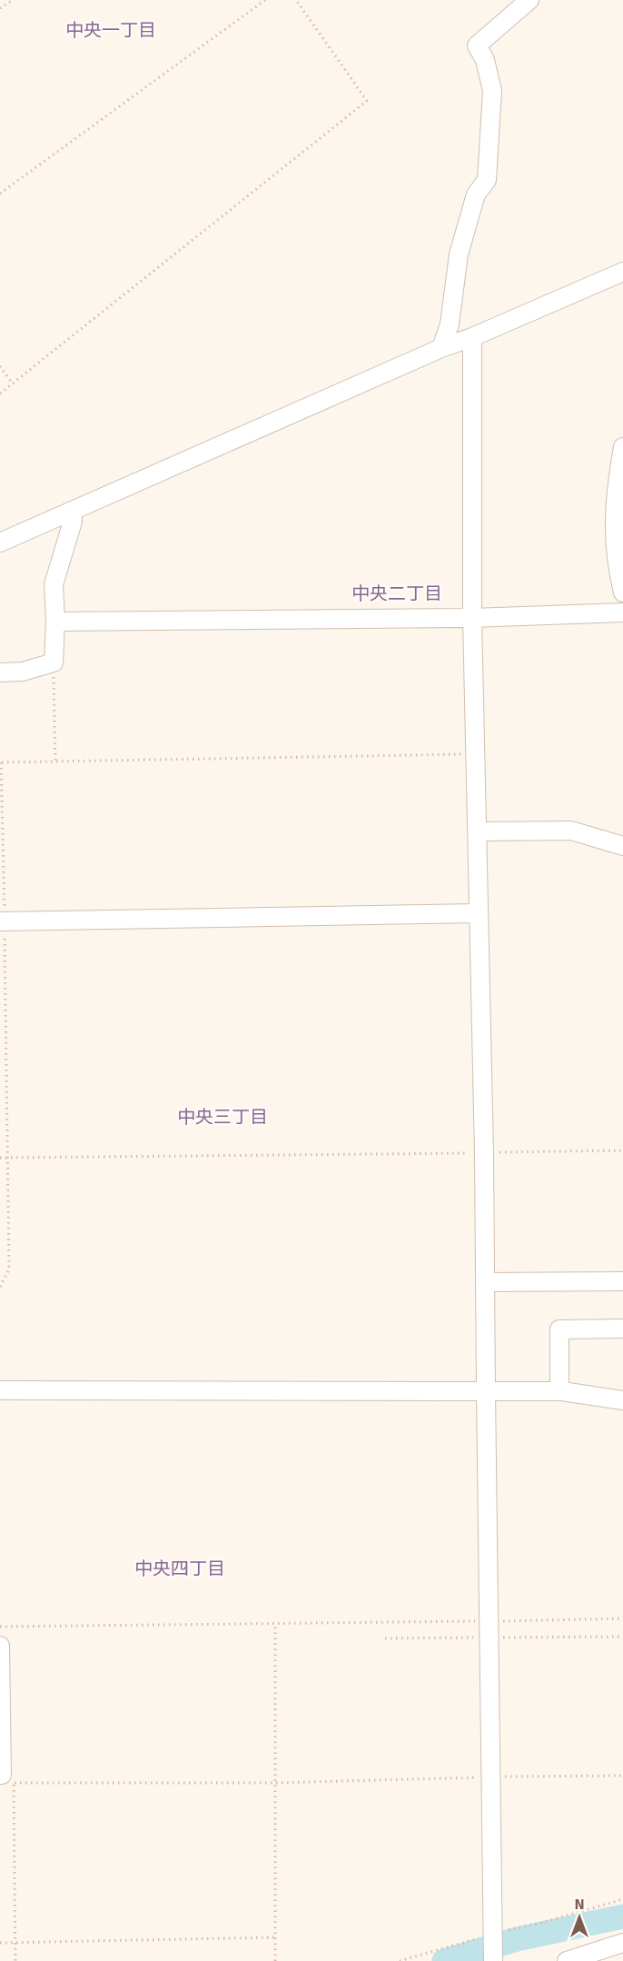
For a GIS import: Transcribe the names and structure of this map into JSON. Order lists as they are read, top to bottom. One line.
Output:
{"districts":["中央一丁目","中央二丁目","中央三丁目","中央四丁目"],"north":"top"}
